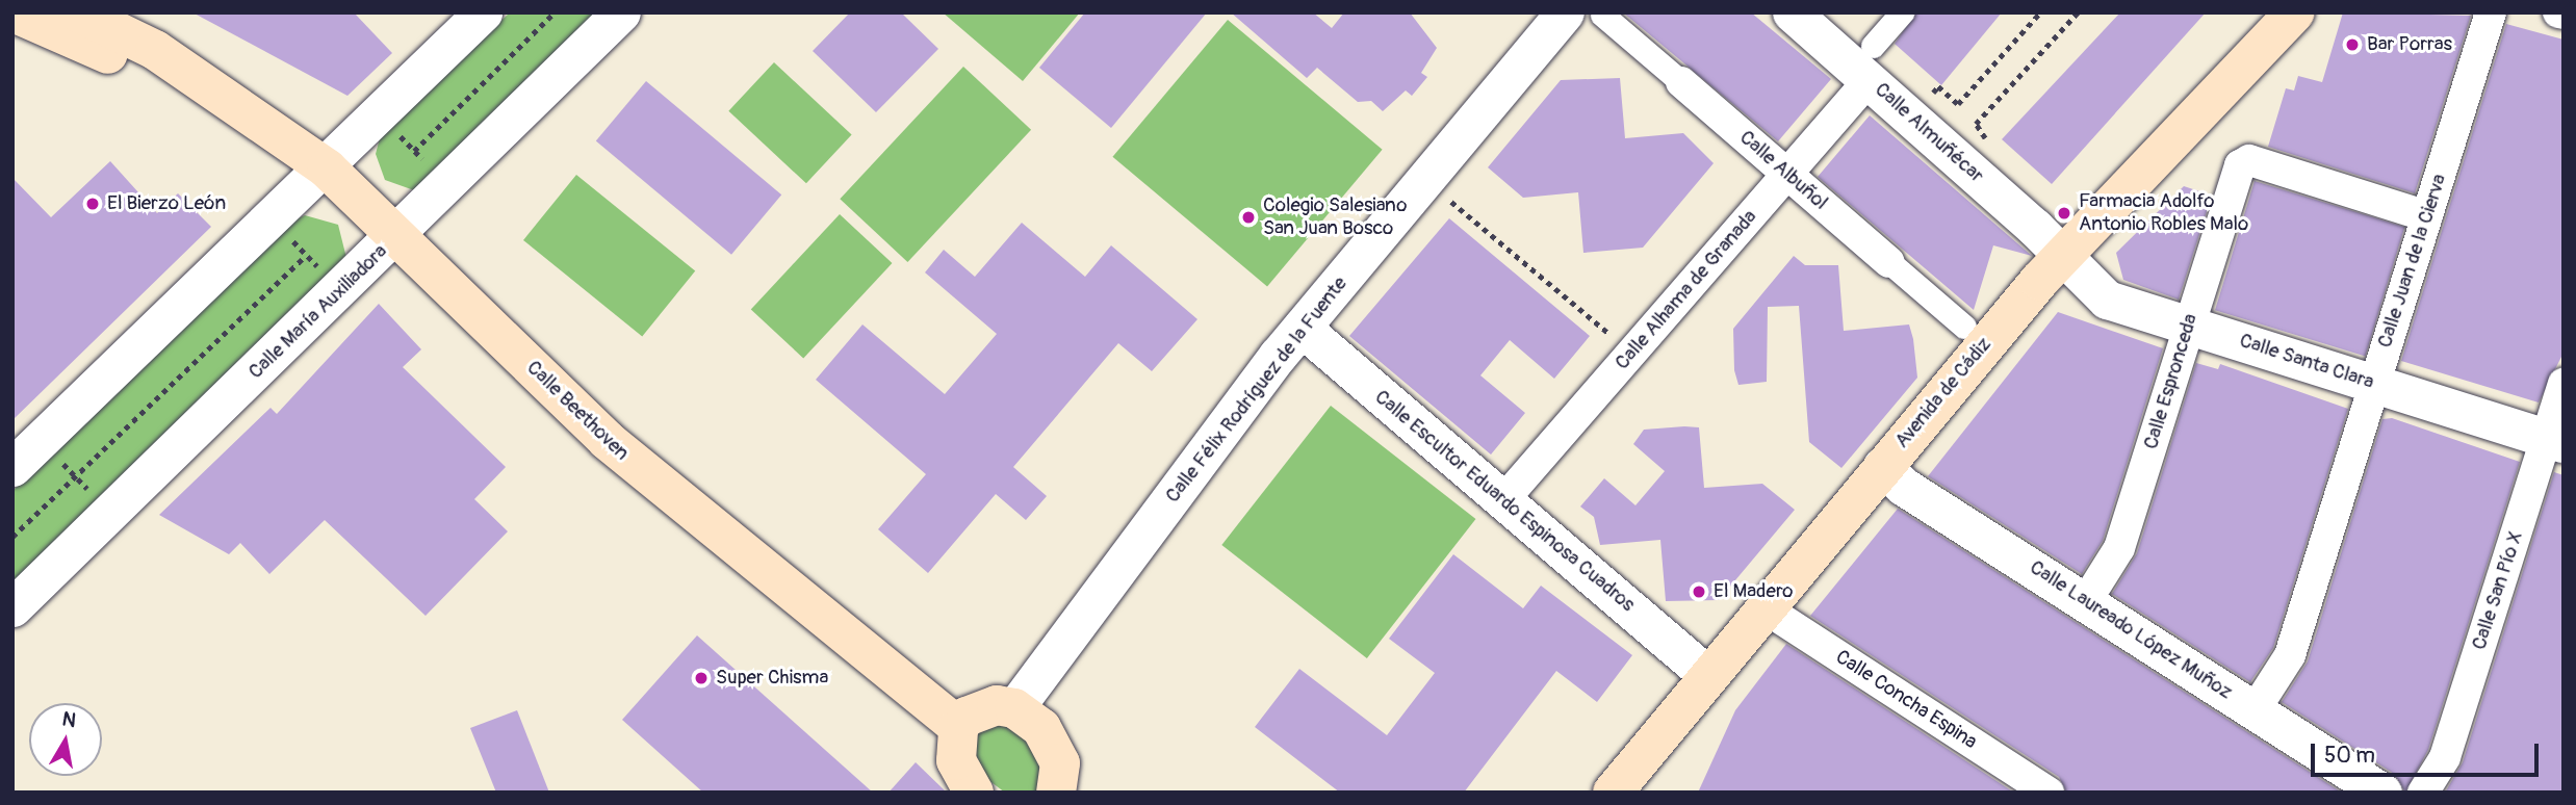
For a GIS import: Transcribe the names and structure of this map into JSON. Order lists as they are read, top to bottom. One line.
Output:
{"streets":{"main road":["Avenida de Cádiz","Calle Beethoven"],"street":["Calle Almuñécar","Calle Albuñol","Calle Juan de la Cierva","Calle Alhama de Granada","Calle María Auxiliadora","Calle Santa Clara","Calle Espronceda","Calle Félix Rodríguez de la Fuente","Calle Escultor Eduardo Espinosa Cuadros","Calle San Pío X","Calle Laureado López Muñoz","Calle Concha Espina"]},"crossings":[["Calle Almuñécar","Calle Alhama de Granada"],["Calle Almuñécar","Calle Santa Clara"],["Calle Almuñécar","Avenida de Cádiz"],["Calle Albuñol","Calle Alhama de Granada"],["Calle Albuñol","Calle Félix Rodríguez de la Fuente"],["Calle Juan de la Cierva","Calle Santa Clara"],["Calle Juan de la Cierva","Calle Espronceda"],["Calle Juan de la Cierva","Calle Laureado López Muñoz"],["Calle Alhama de Granada","Calle Escultor Eduardo Espinosa Cuadros"],["Calle María Auxiliadora","Calle Beethoven"],["Calle Santa Clara","Calle Espronceda"],["Calle Santa Clara","Avenida de Cádiz"],["Calle Santa Clara","Calle San Pío X"],["Calle Espronceda","Calle Laureado López Muñoz"],["Calle Félix Rodríguez de la Fuente","Calle Escultor Eduardo Espinosa Cuadros"],["Avenida de Cádiz","Calle Escultor Eduardo Espinosa Cuadros"],["Avenida de Cádiz","Calle Laureado López Muñoz"],["Avenida de Cádiz","Calle Concha Espina"]],"places":["Bar Porras","El Bierzo León","Farmacia Adolfo Antonio Robles Malo","Colegio Salesiano San Juan Bosco","El Madero","Super Chisma"],"scale_bar":"50 m","north":"top"}
